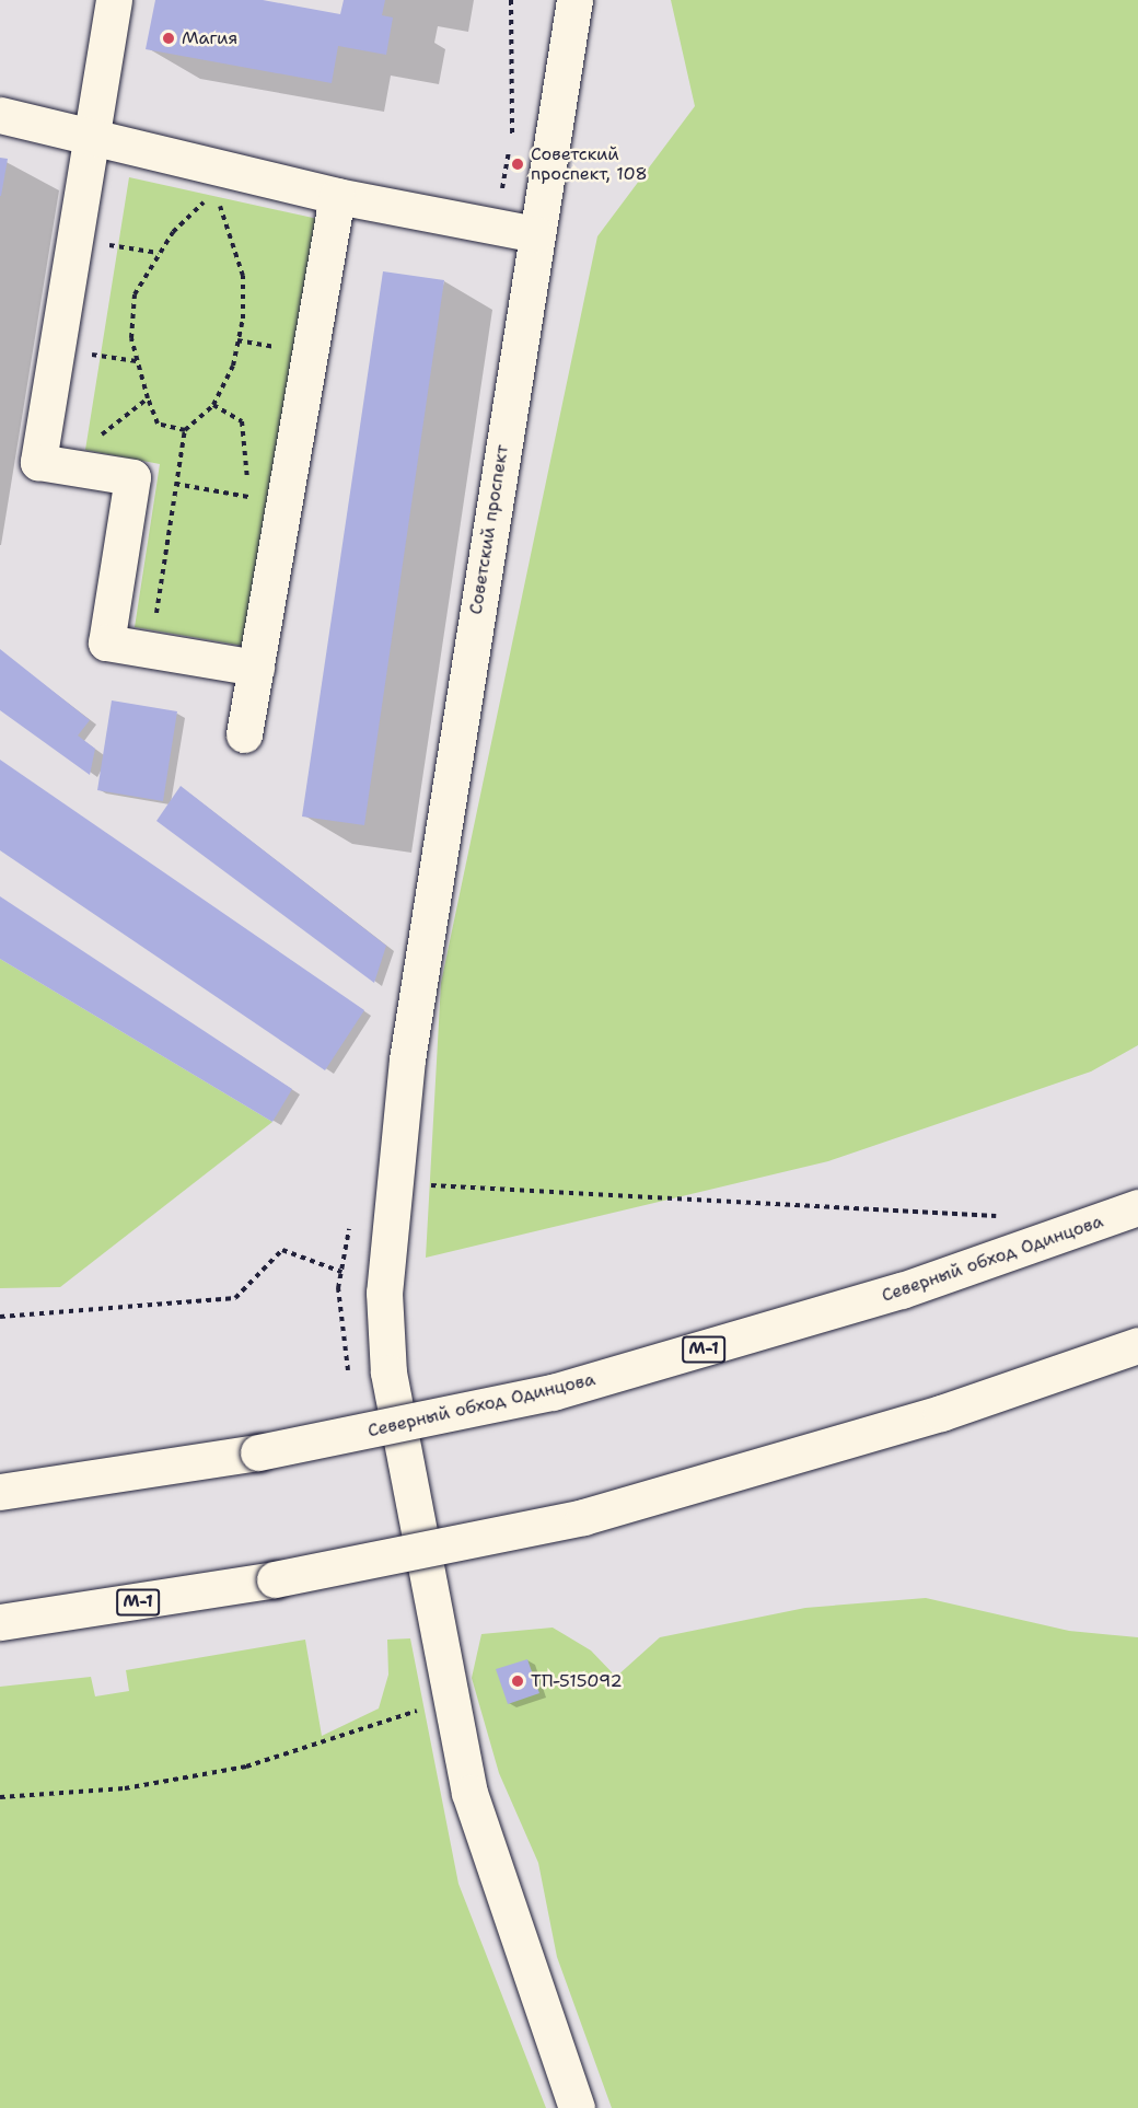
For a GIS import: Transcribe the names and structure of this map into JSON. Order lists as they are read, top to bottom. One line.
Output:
{"streets":{"main road":["Советский проспект","Северный обход Одинцова","М-1"]},"places":["Магия","Советский проспект, 108","ТП-515092"]}
